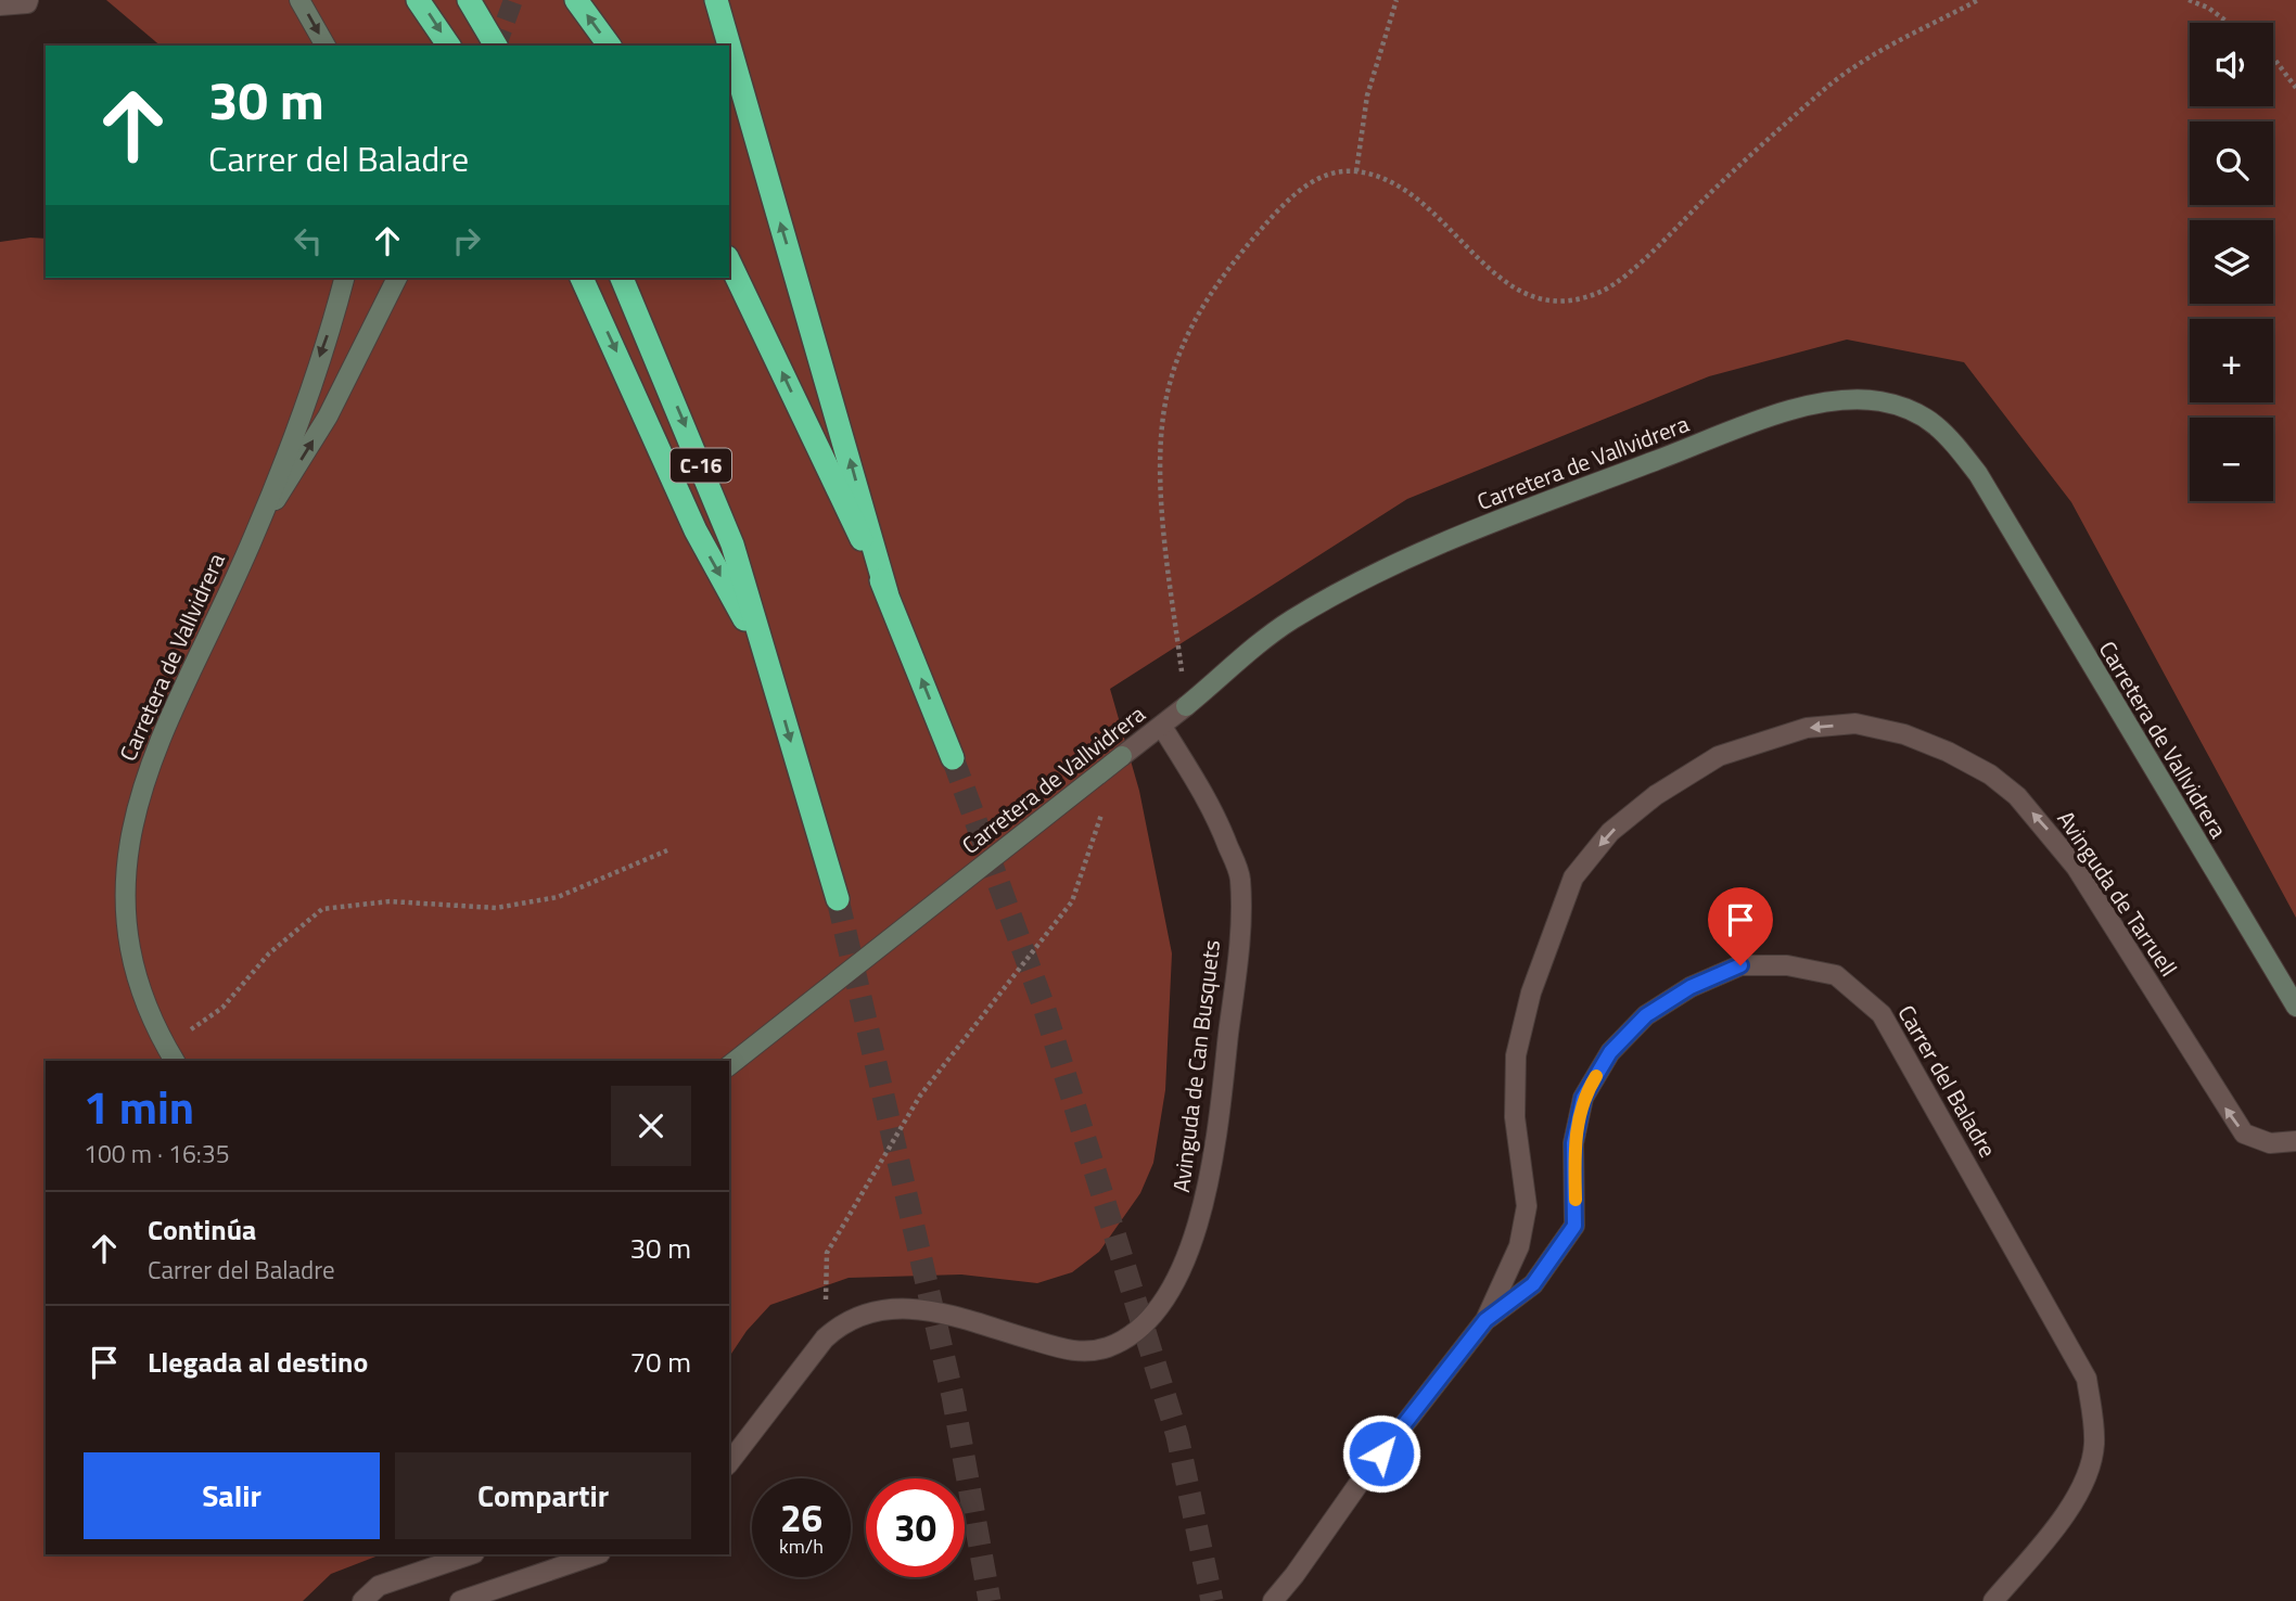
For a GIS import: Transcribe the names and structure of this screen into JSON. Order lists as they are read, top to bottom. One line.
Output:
{"streets":{"highway":["C-16"],"main road":["Carretera de Vallvidrera"],"street":["Avinguda de Tarruell","Avinguda de Can Busquets","Carrer del Baladre"]},"crossings":[["Carretera de Vallvidrera","Avinguda de Can Busquets"],["Avinguda de Tarruell","Carrer del Baladre"]],"page":{"map_buttons":["+","−"],"turn":["30 m","Carrer del Baladre"],"heading":["1 min","100 m · 16:35"],"list":[{"name":"Continúa","note":"Carrer del Baladre","value":"30 m"},{"name":"Llegada al destino","value":"70 m"}],"buttons":["Salir","Compartir"],"speed":"26 km/h","limit":"30"}}
